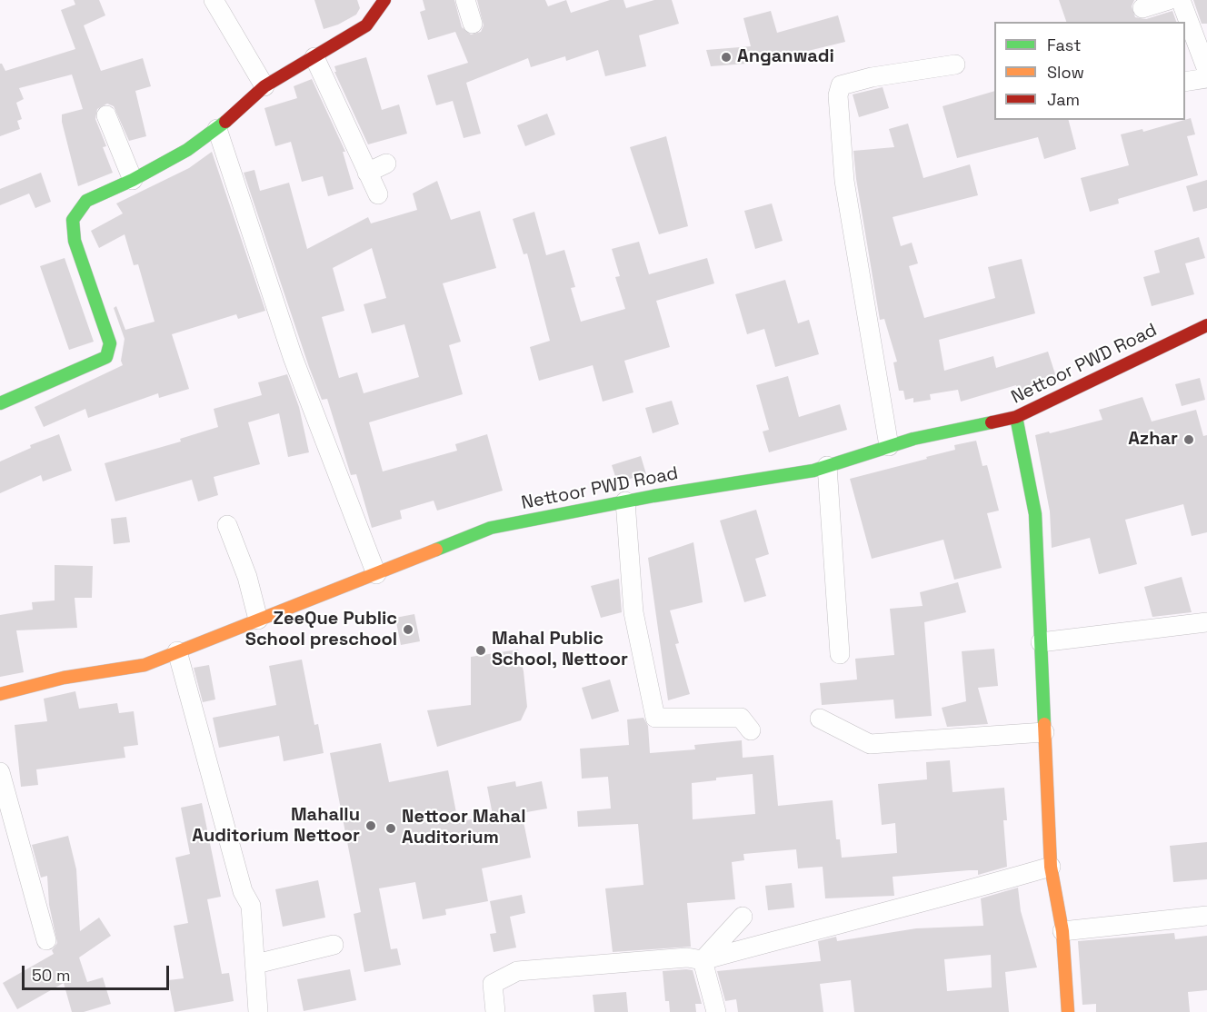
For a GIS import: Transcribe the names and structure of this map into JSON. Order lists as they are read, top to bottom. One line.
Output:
{"streets":{"street":["Nettoor PWD Road"]},"places":["Anganwadi","Azhar","ZeeQue Public School preschool","Mahal Public School, Nettoor","Mahallu Auditorium Nettoor","Nettoor Mahal Auditorium"],"legend":["Fast","Slow","Jam"],"scale_bar":"50 m"}
